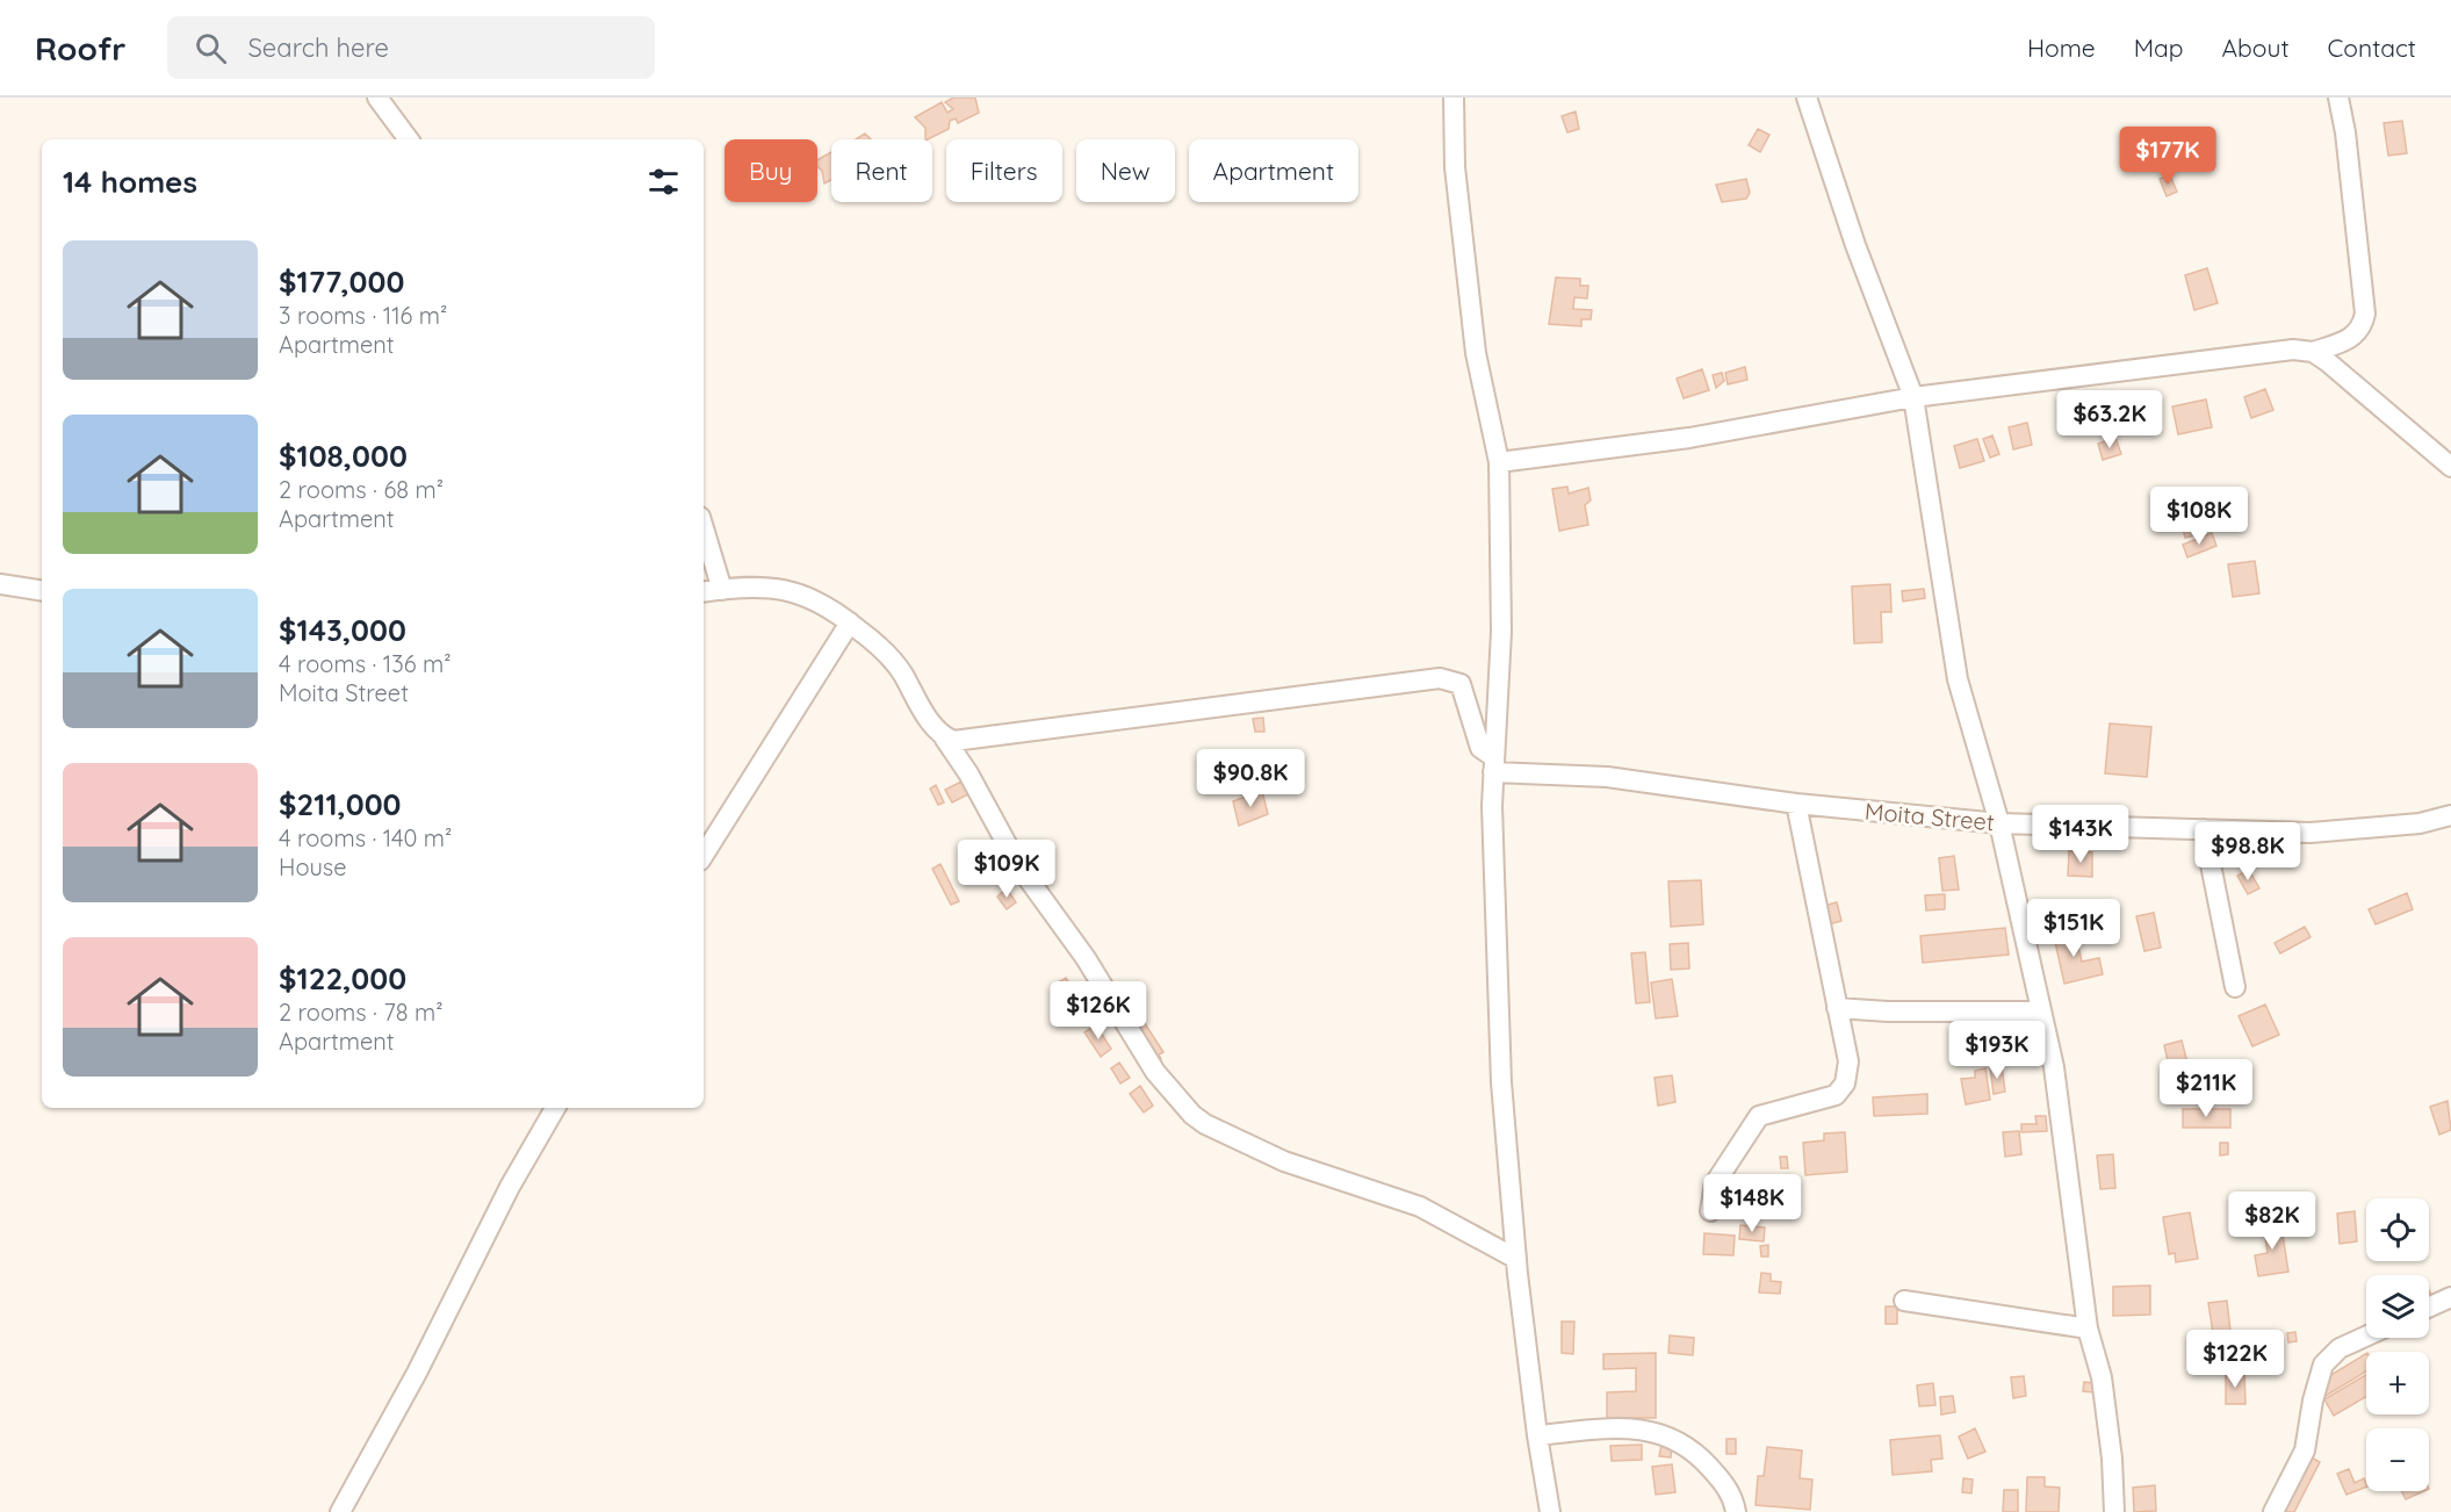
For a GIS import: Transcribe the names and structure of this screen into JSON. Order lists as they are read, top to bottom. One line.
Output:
{"streets":{"street":["Moita Street"]},"page":{"header":"Roofr","search":"Search here","nav":["Home","Map","About","Contact"],"price":["$177K","$63.2K","$108K","$90.8K","$143K","$98.8K","$109K","$151K","$126K","$193K","$211K","$148K","$82K","$122K"],"chip":["Buy","Rent","Filters","New","Apartment"],"heading":"14 homes","list":[{"name":"$177,000","note":"3 rooms · 116 m² · Apartment"},{"name":"$108,000","note":"2 rooms · 68 m² · Apartment"},{"name":"$143,000","note":"4 rooms · 136 m² · Moita Street"},{"name":"$211,000","note":"4 rooms · 140 m² · House"},{"name":"$122,000","note":"2 rooms · 78 m² · Apartment"}],"map_buttons":["+","−"]}}
